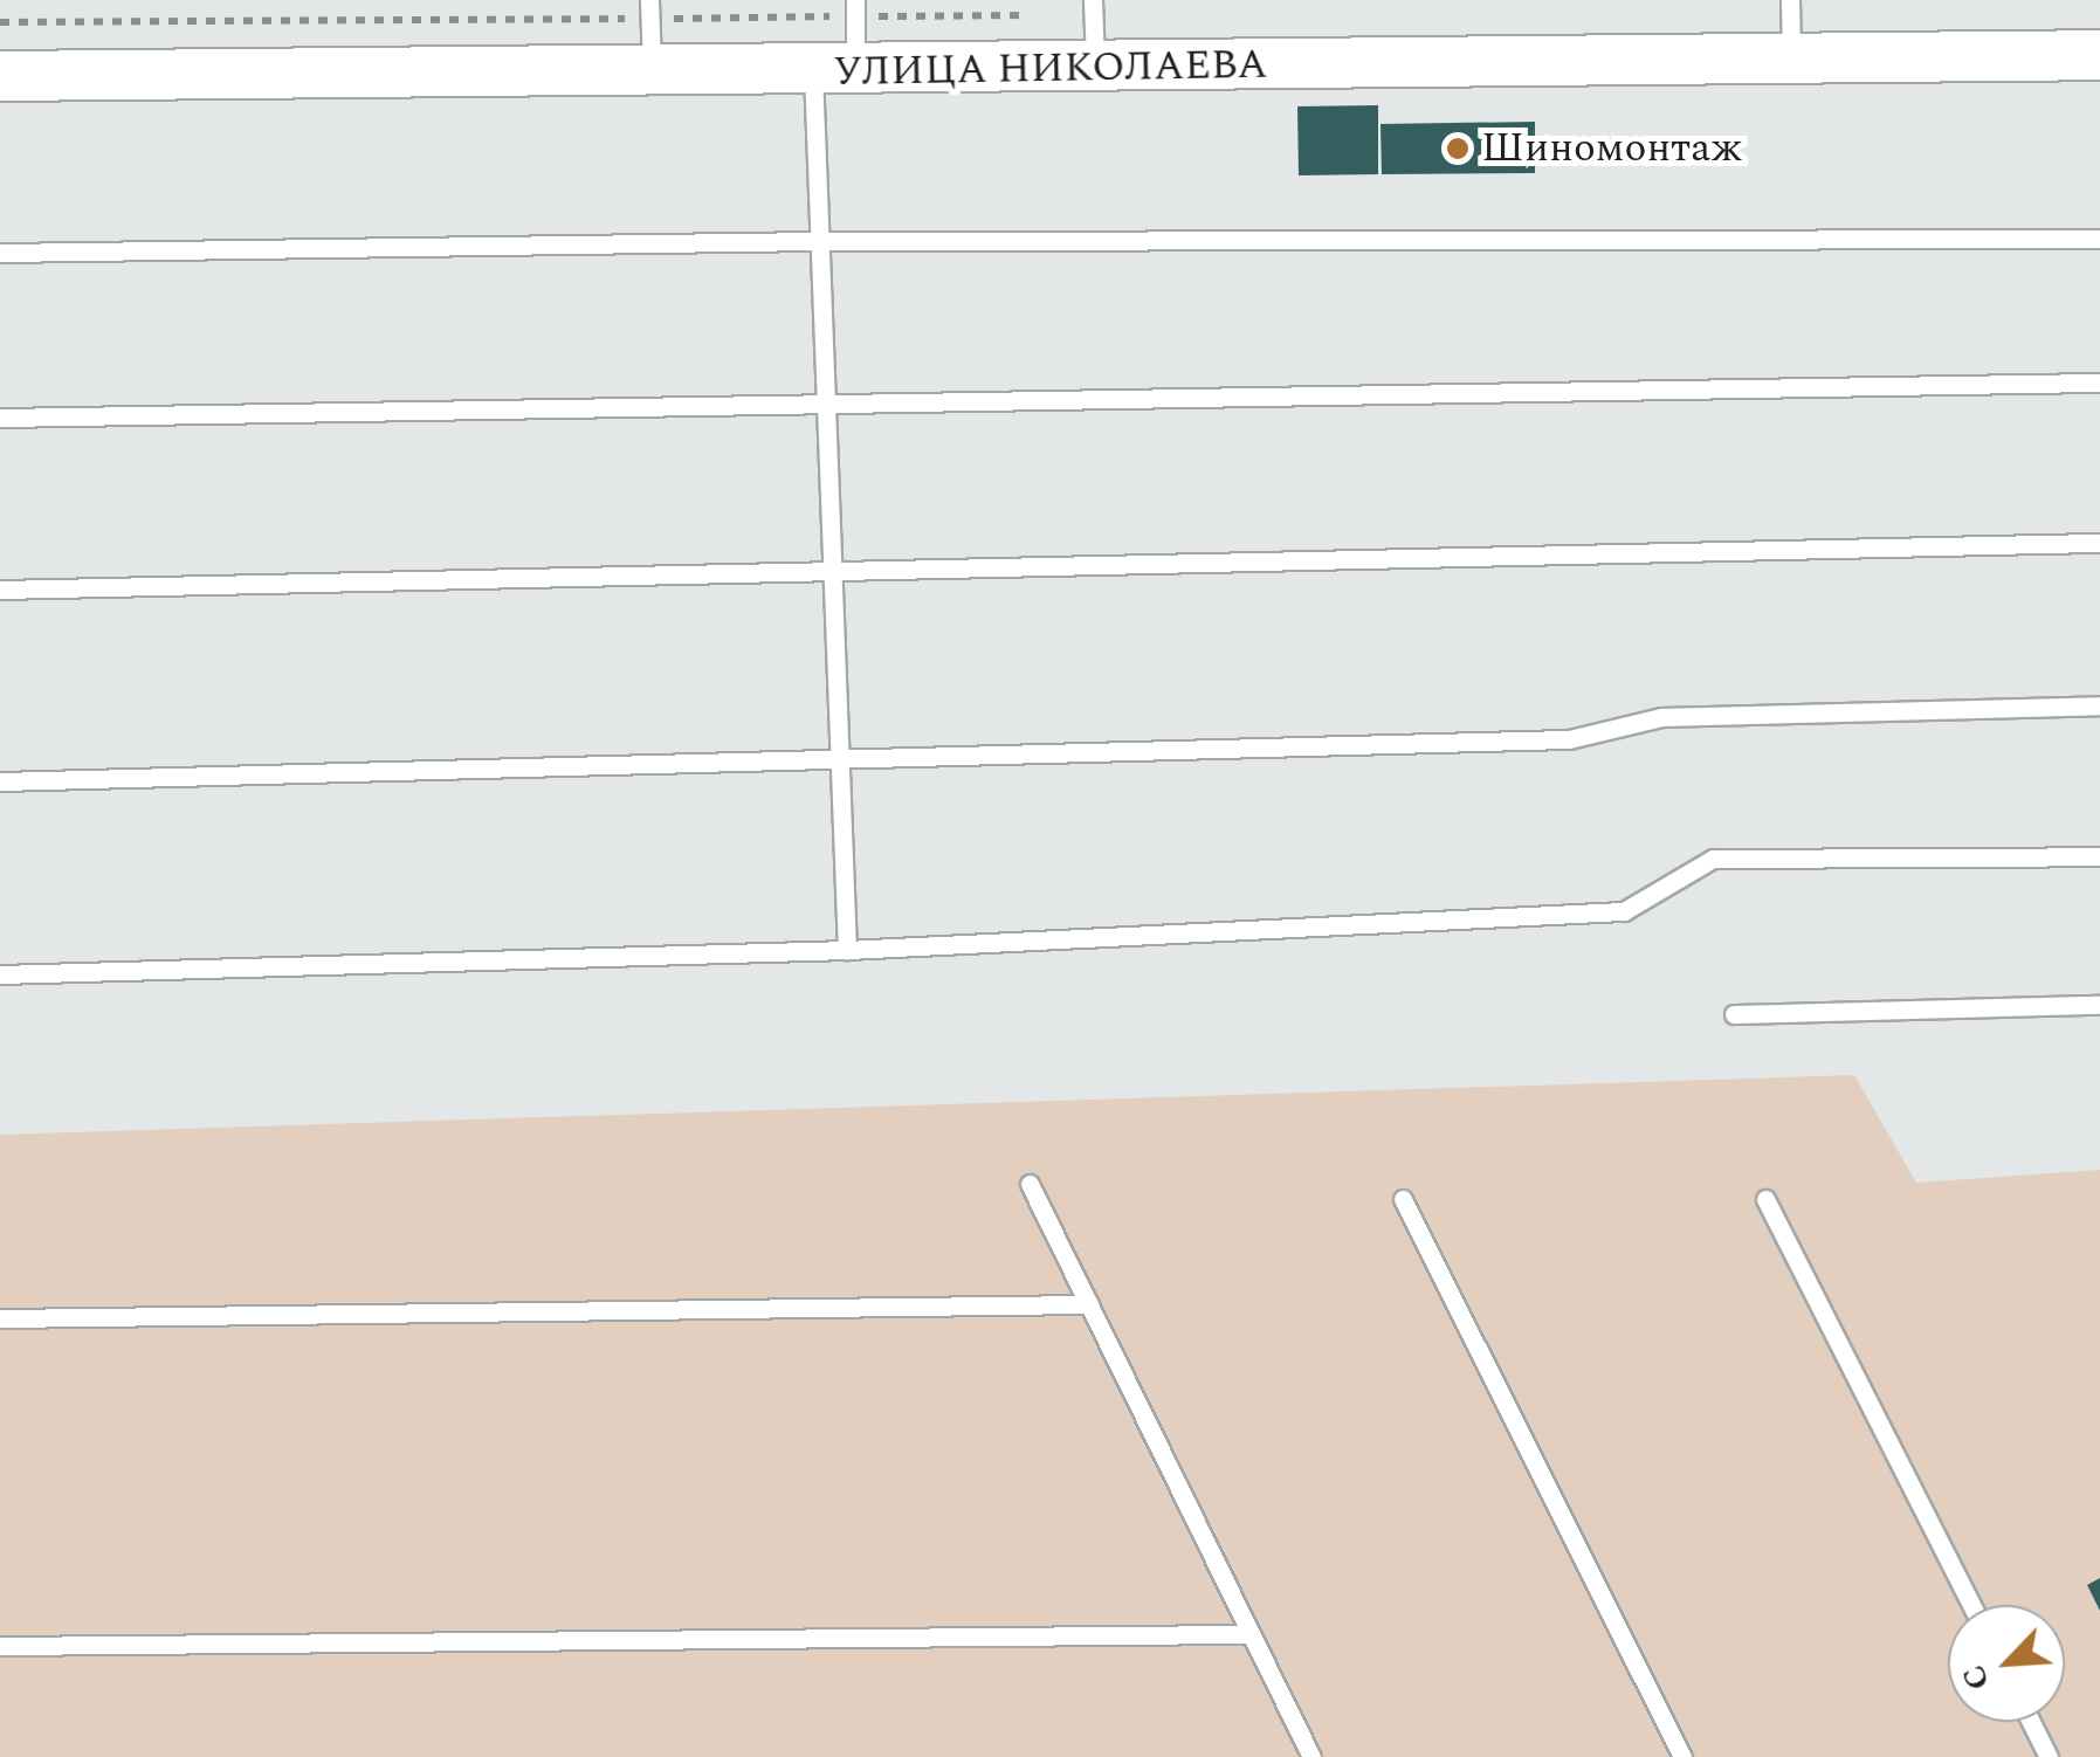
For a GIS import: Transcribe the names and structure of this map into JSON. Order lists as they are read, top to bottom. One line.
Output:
{"streets":{"main road":["УЛИЦА НИКОЛАЕВА"]},"places":["Шиномонтаж"],"north":"bottom left"}
